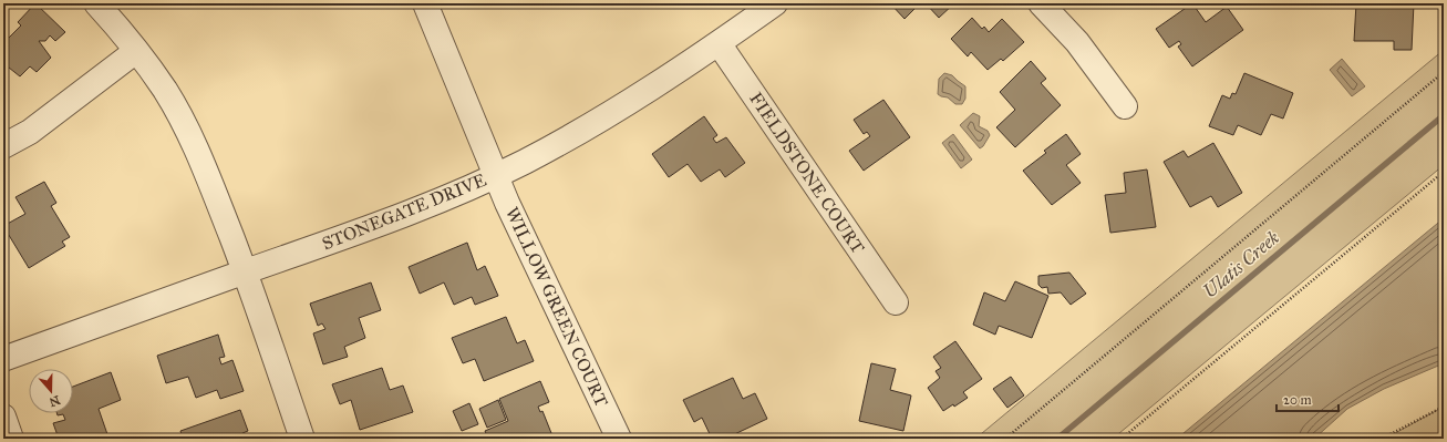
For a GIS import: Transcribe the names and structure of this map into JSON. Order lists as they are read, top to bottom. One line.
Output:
{"streets":{"street":["FIELDSTONE COURT","STONEGATE DRIVE","WILLOW GREEN COURT"]},"crossings":[["FIELDSTONE COURT","STONEGATE DRIVE"],["STONEGATE DRIVE","WILLOW GREEN COURT"]],"water":["Ulatis Creek"],"scale_bar":"20 m","north":"bottom"}
